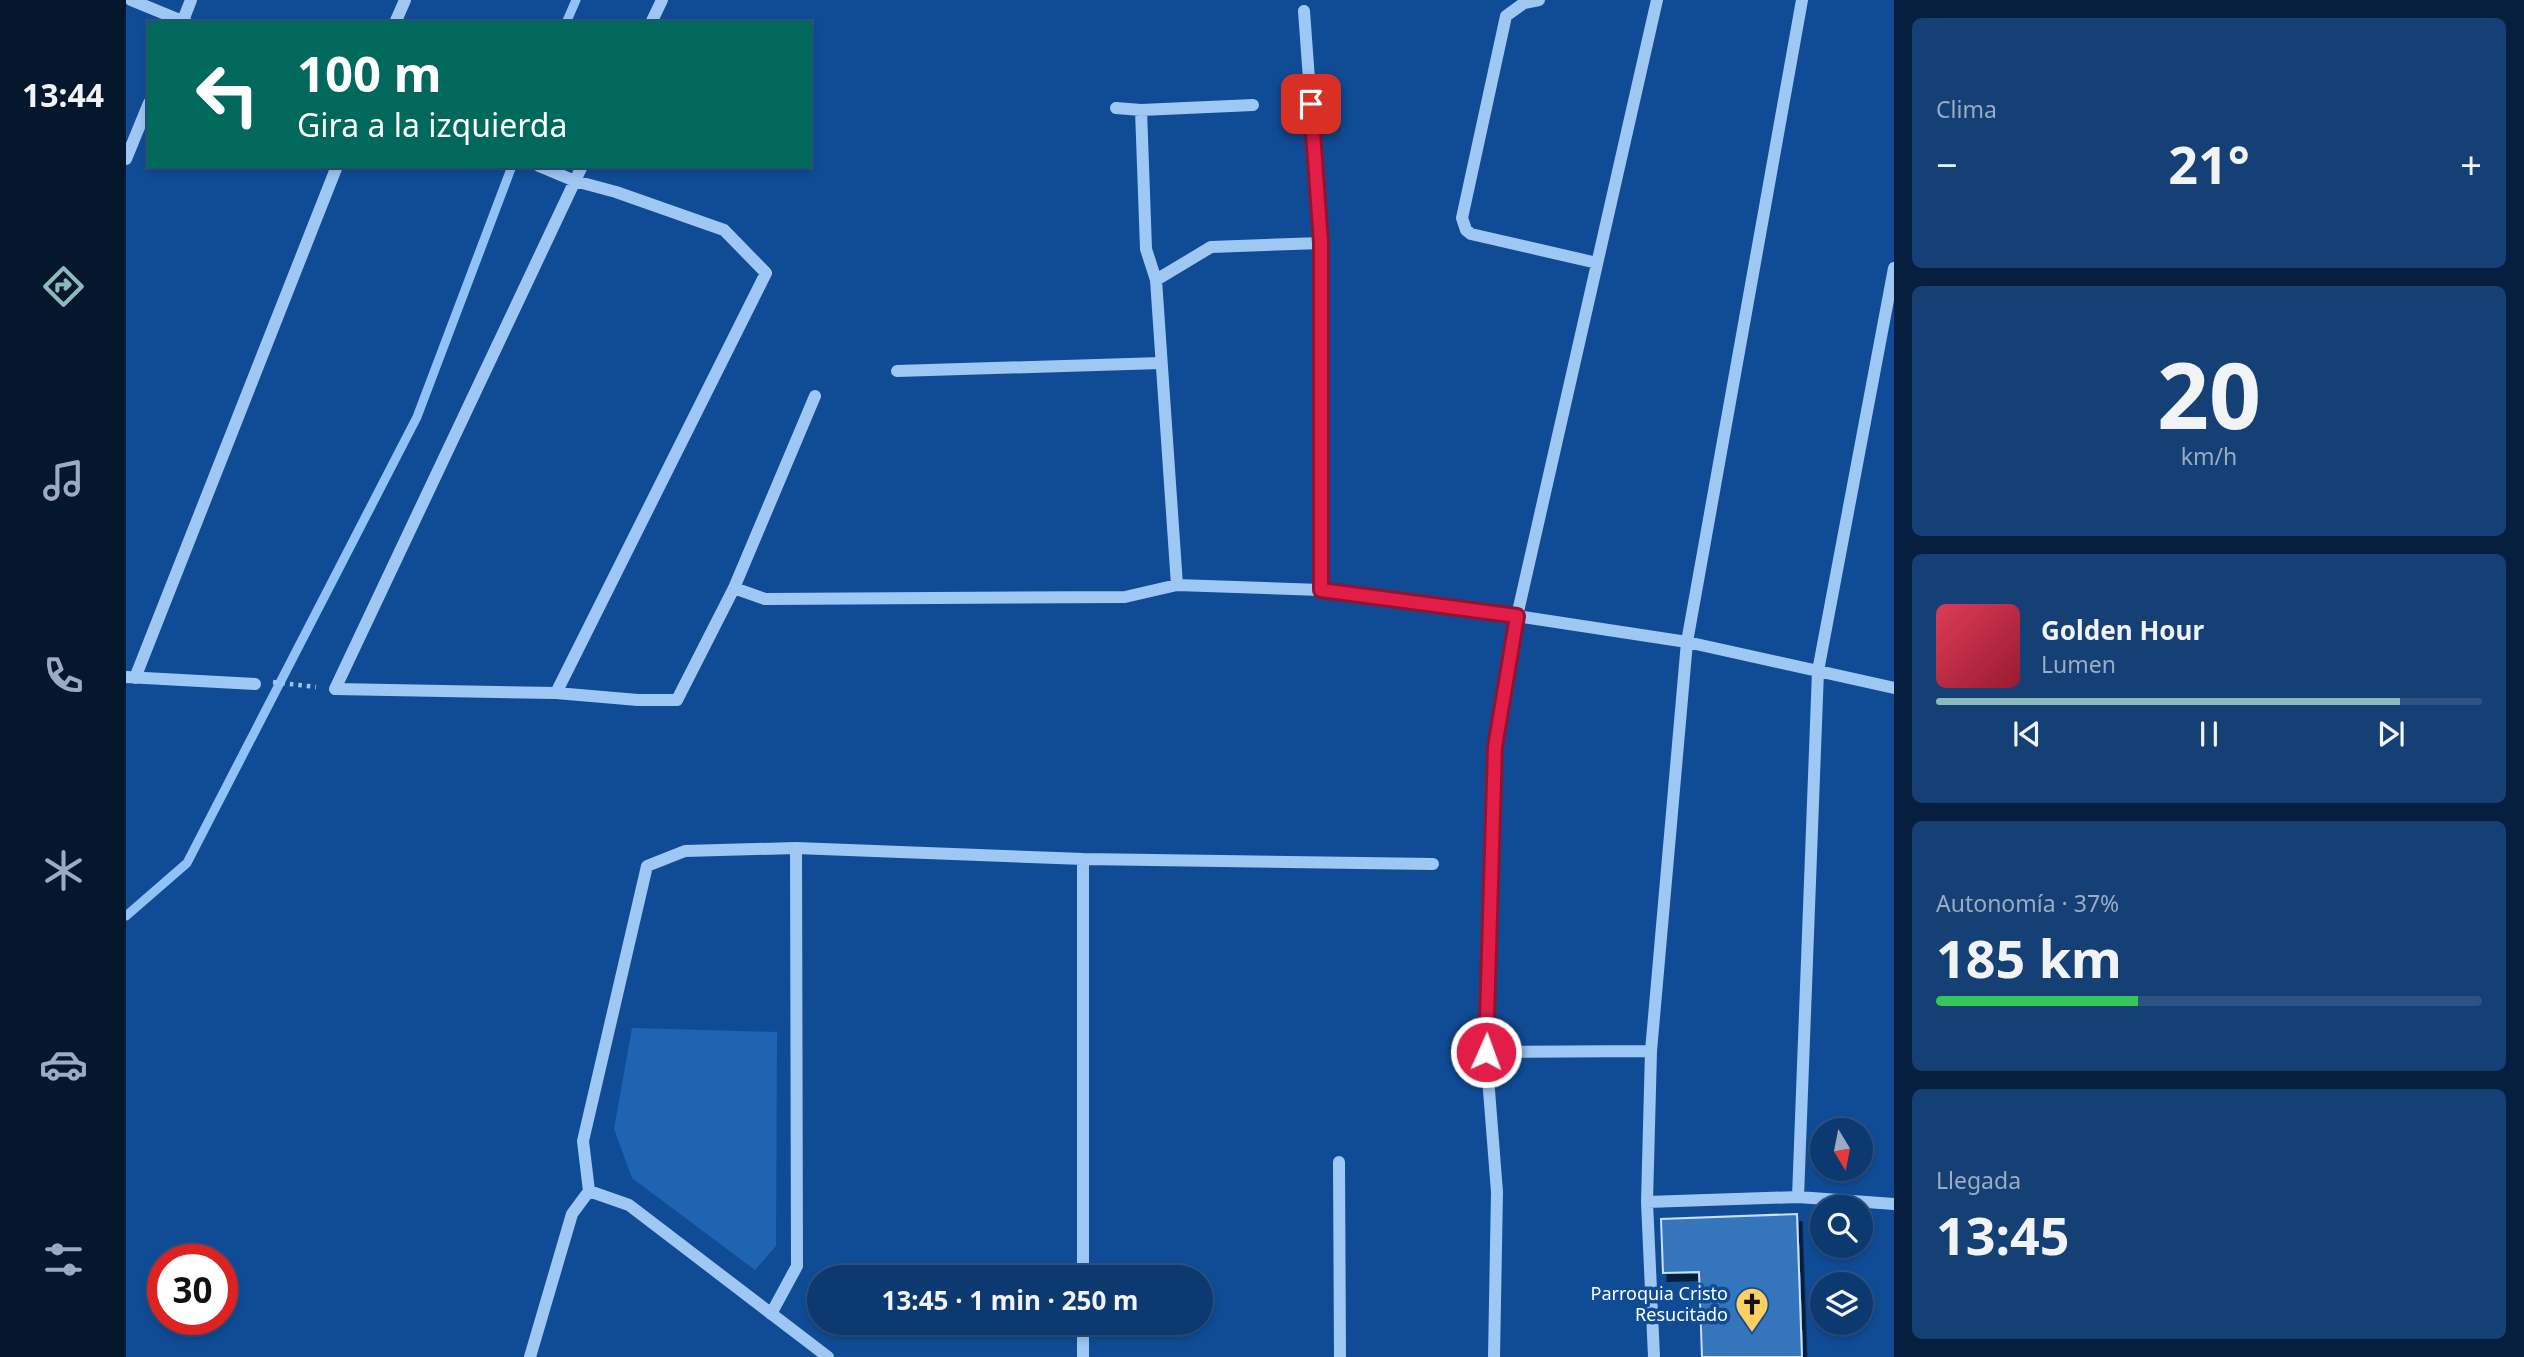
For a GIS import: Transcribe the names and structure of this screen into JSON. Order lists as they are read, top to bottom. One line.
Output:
{"places":{"church":["Parroquia Cristo Resucitado"]},"north":"bottom","page":{"tabs":"13:44","tile":["Clima",["20","km/h"],["Autonomía · 37%","185 km"],["Llegada","13:45"]],"turn":["100 m","Gira a la izquierda"],"heat":["−","21°","+"],"song":["Golden Hour","Lumen"],"limit":"30","trip":"13:45 · 1 min · 250 m"}}
